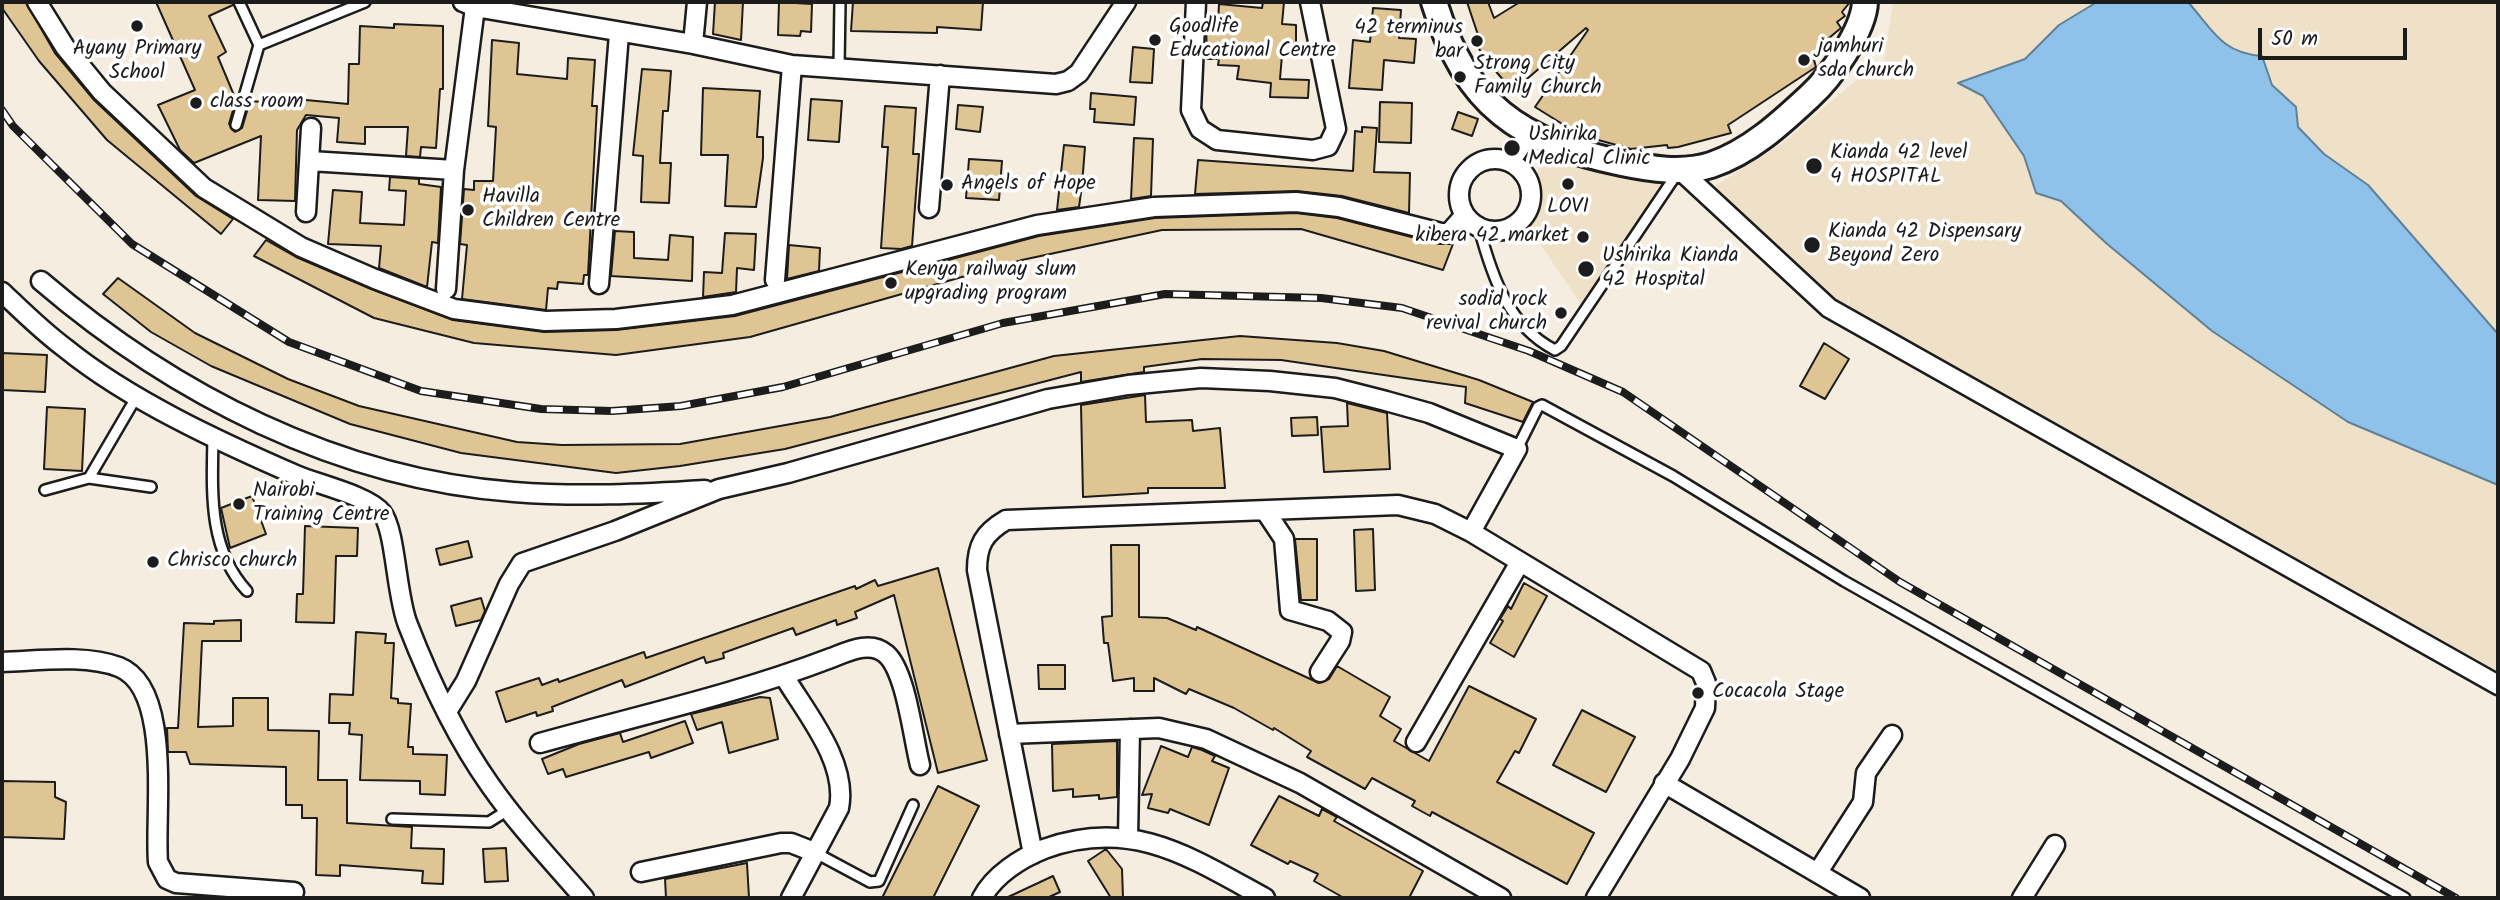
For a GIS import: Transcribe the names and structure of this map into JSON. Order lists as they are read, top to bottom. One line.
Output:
{"places":["Ayany Primary School","Goodlife Educational Centre","42 terminus bar","jamhuri sda church","Strong City Family Church","class room","Ushirika Medical Clinic","Kianda 42 level 4 HOSPITAL","LOVI","Angels of Hope","Havilla Children Centre","kibera 42 market","Kianda 42 Dispensary Beyond Zero","Ushirika Kianda 42 Hospital","Kenya railway slum upgrading program","sodid rock revival church","Nairobi Training Centre","Chrisco church","Cocacola Stage"],"scale_bar":"50 m"}
